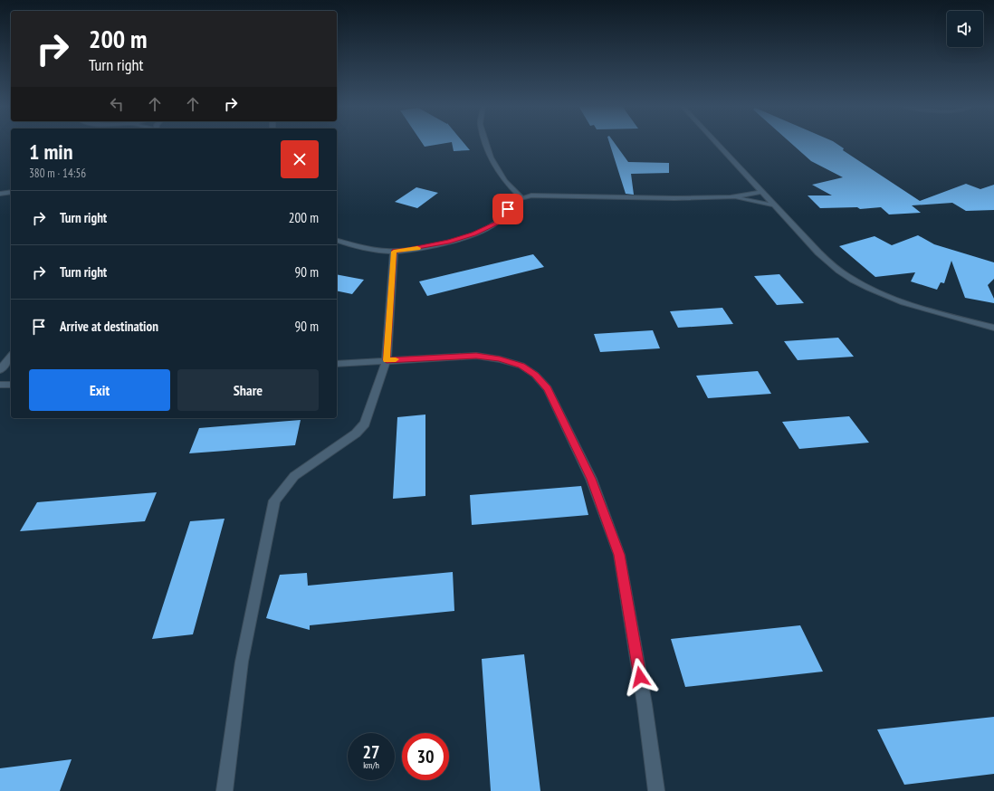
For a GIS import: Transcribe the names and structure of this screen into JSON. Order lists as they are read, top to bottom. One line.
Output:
{"page":{"turn":["200 m","Turn right"],"heading":["1 min","380 m · 14:56"],"list":[{"name":"Turn right","value":"200 m"},{"name":"Turn right","value":"90 m"},{"name":"Arrive at destination","value":"90 m"}],"buttons":["Exit","Share"],"speed":"27 km/h","limit":"30"}}
